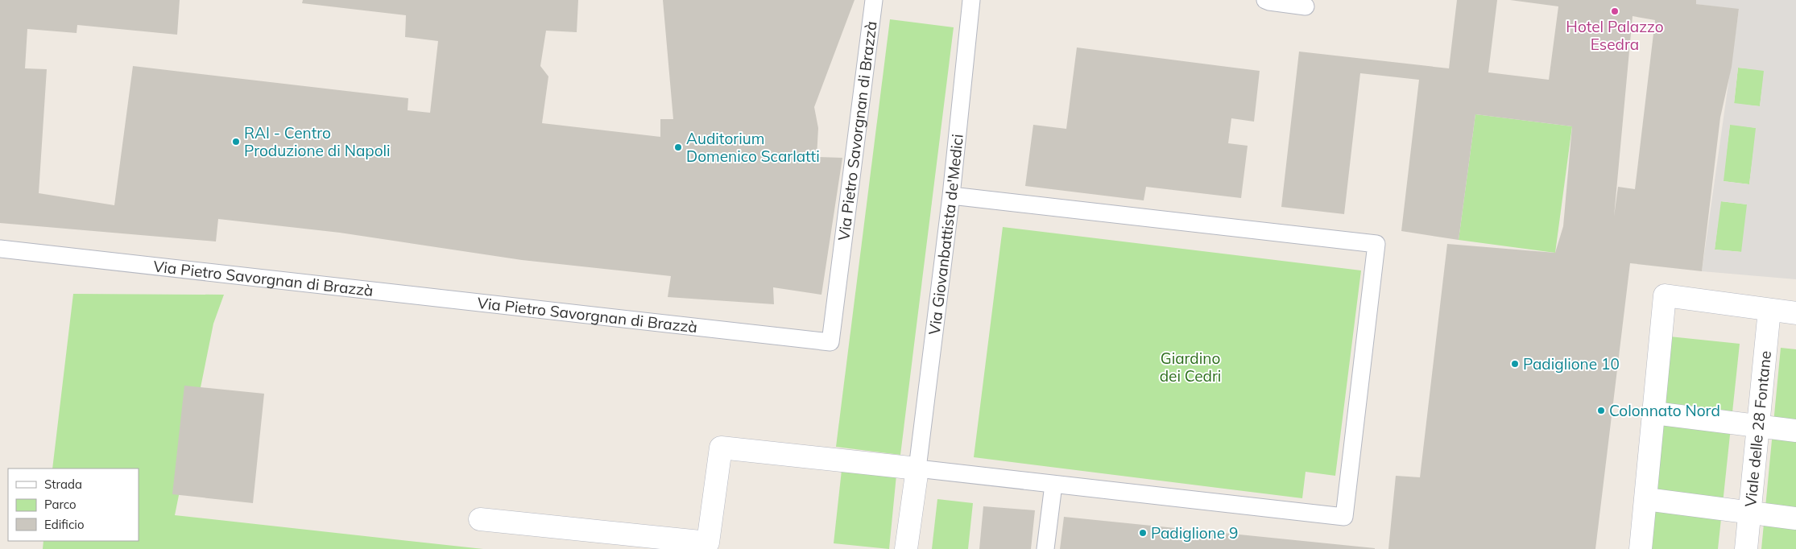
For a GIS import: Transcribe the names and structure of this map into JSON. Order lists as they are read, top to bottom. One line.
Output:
{"streets":{"street":["Viale delle 28 Fontane"],"lane":["Via Pietro Savorgnan di Brazzà","Via Giovanbattista de'Medici"]},"parks":["Giardino dei Cedri"],"places":["Hotel Palazzo Esedra","RAI - Centro Produzione di Napoli","Auditorium Domenico Scarlatti","Padiglione 10","Colonnato Nord","Padiglione 9"],"legend":["Strada","Parco","Edificio"]}
